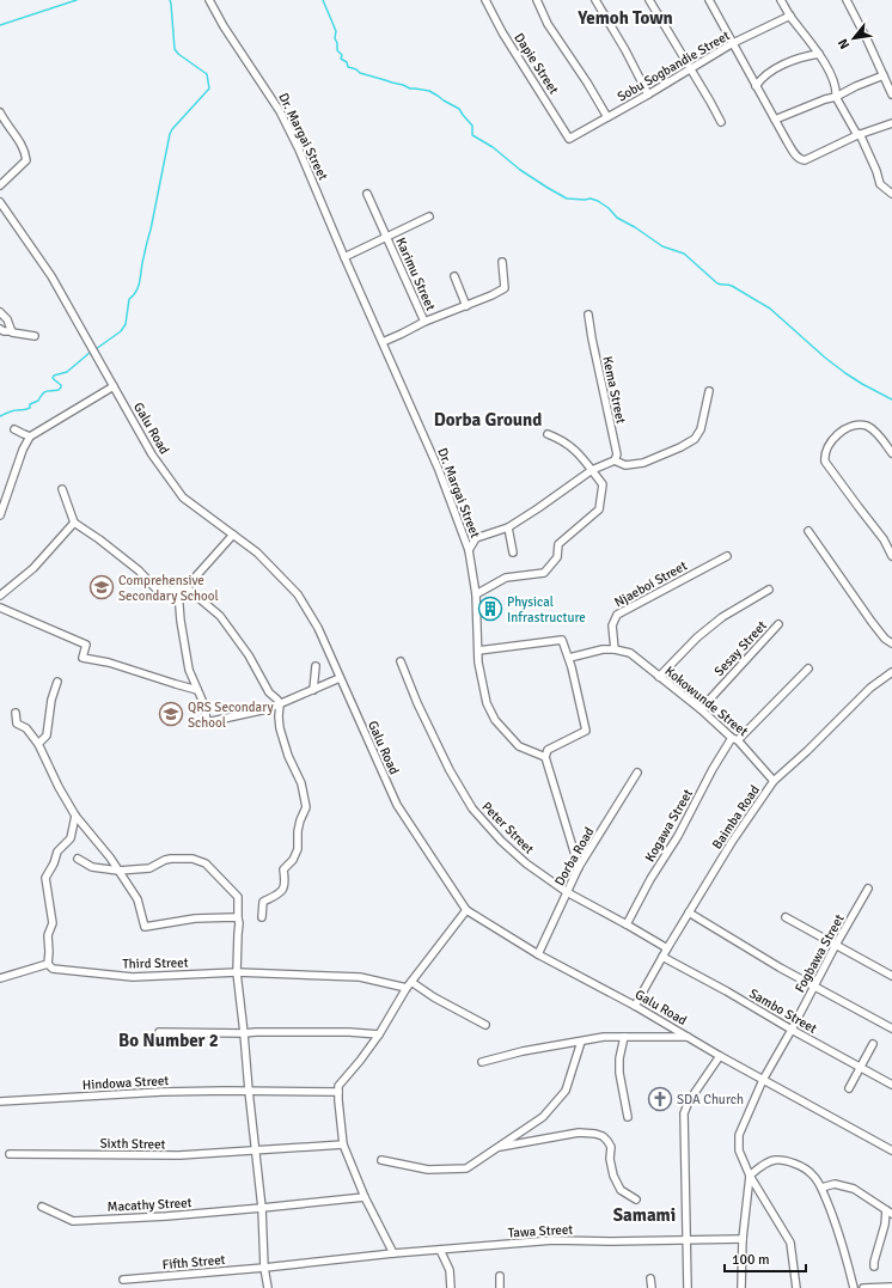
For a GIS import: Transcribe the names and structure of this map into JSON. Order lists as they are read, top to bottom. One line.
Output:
{"streets":{"street":["Dapie Street","Sobu Sogbandie Street","Dr. Margai Street","Karimu Street","Kema Street","Galu Road","Njaeboi Street","Sesay Street","Kokowunde Street","Baimba Road","Kogawa Street","Peter Street","Dorba Road","Fogbawa Street","Third Street","Sambo Street","Hindowa Street","Sixth Street","Macathy Street","Tawa Street","Fifth Street"]},"crossings":[["Dapie Street","Sobu Sogbandie Street"],["Dr. Margai Street","Karimu Street"],["Galu Road","Baimba Road"],["Galu Road","Dorba Road"],["Galu Road","Fogbawa Street"],["Njaeboi Street","Kokowunde Street"],["Sesay Street","Kokowunde Street"],["Kokowunde Street","Baimba Road"],["Kokowunde Street","Kogawa Street"],["Baimba Road","Peter Street"],["Baimba Road","Sambo Street"],["Kogawa Street","Peter Street"],["Peter Street","Dorba Road"],["Fogbawa Street","Sambo Street"],["Tawa Street","Fifth Street"]],"districts":["Yemoh Town","Dorba Ground","Bo Number 2","Samami"],"places":{"school or university":["Comprehensive Secondary School","QRS Secondary School"],"building":["Physical Infrastructure"],"church":["SDA Church"]},"scale_bar":"100 m","north":"bottom left"}
